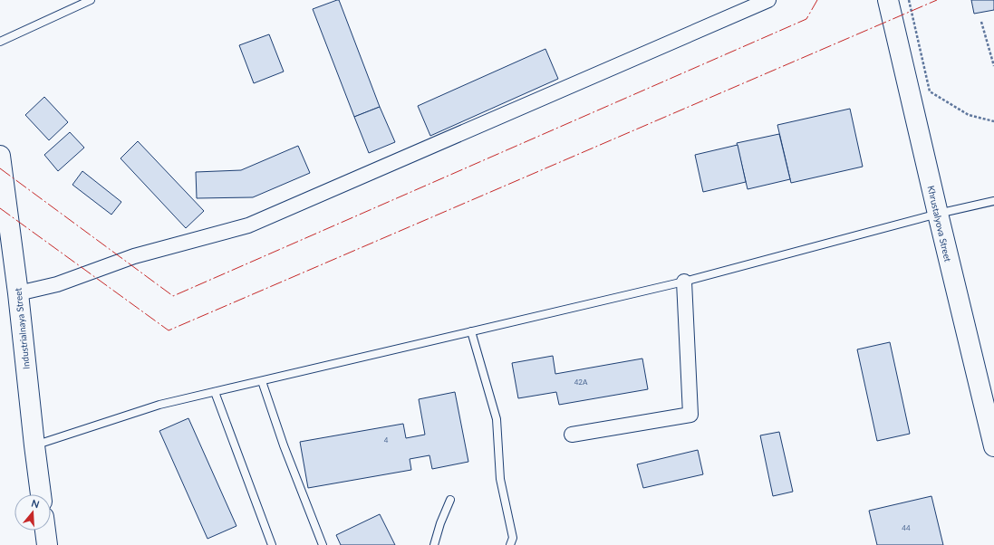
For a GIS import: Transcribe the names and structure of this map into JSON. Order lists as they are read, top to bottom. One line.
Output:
{"streets":{"main road":["Khrustalyova Street","Industrialnaya Street"]},"house_numbers":["42А","4","44"],"north":"top"}
